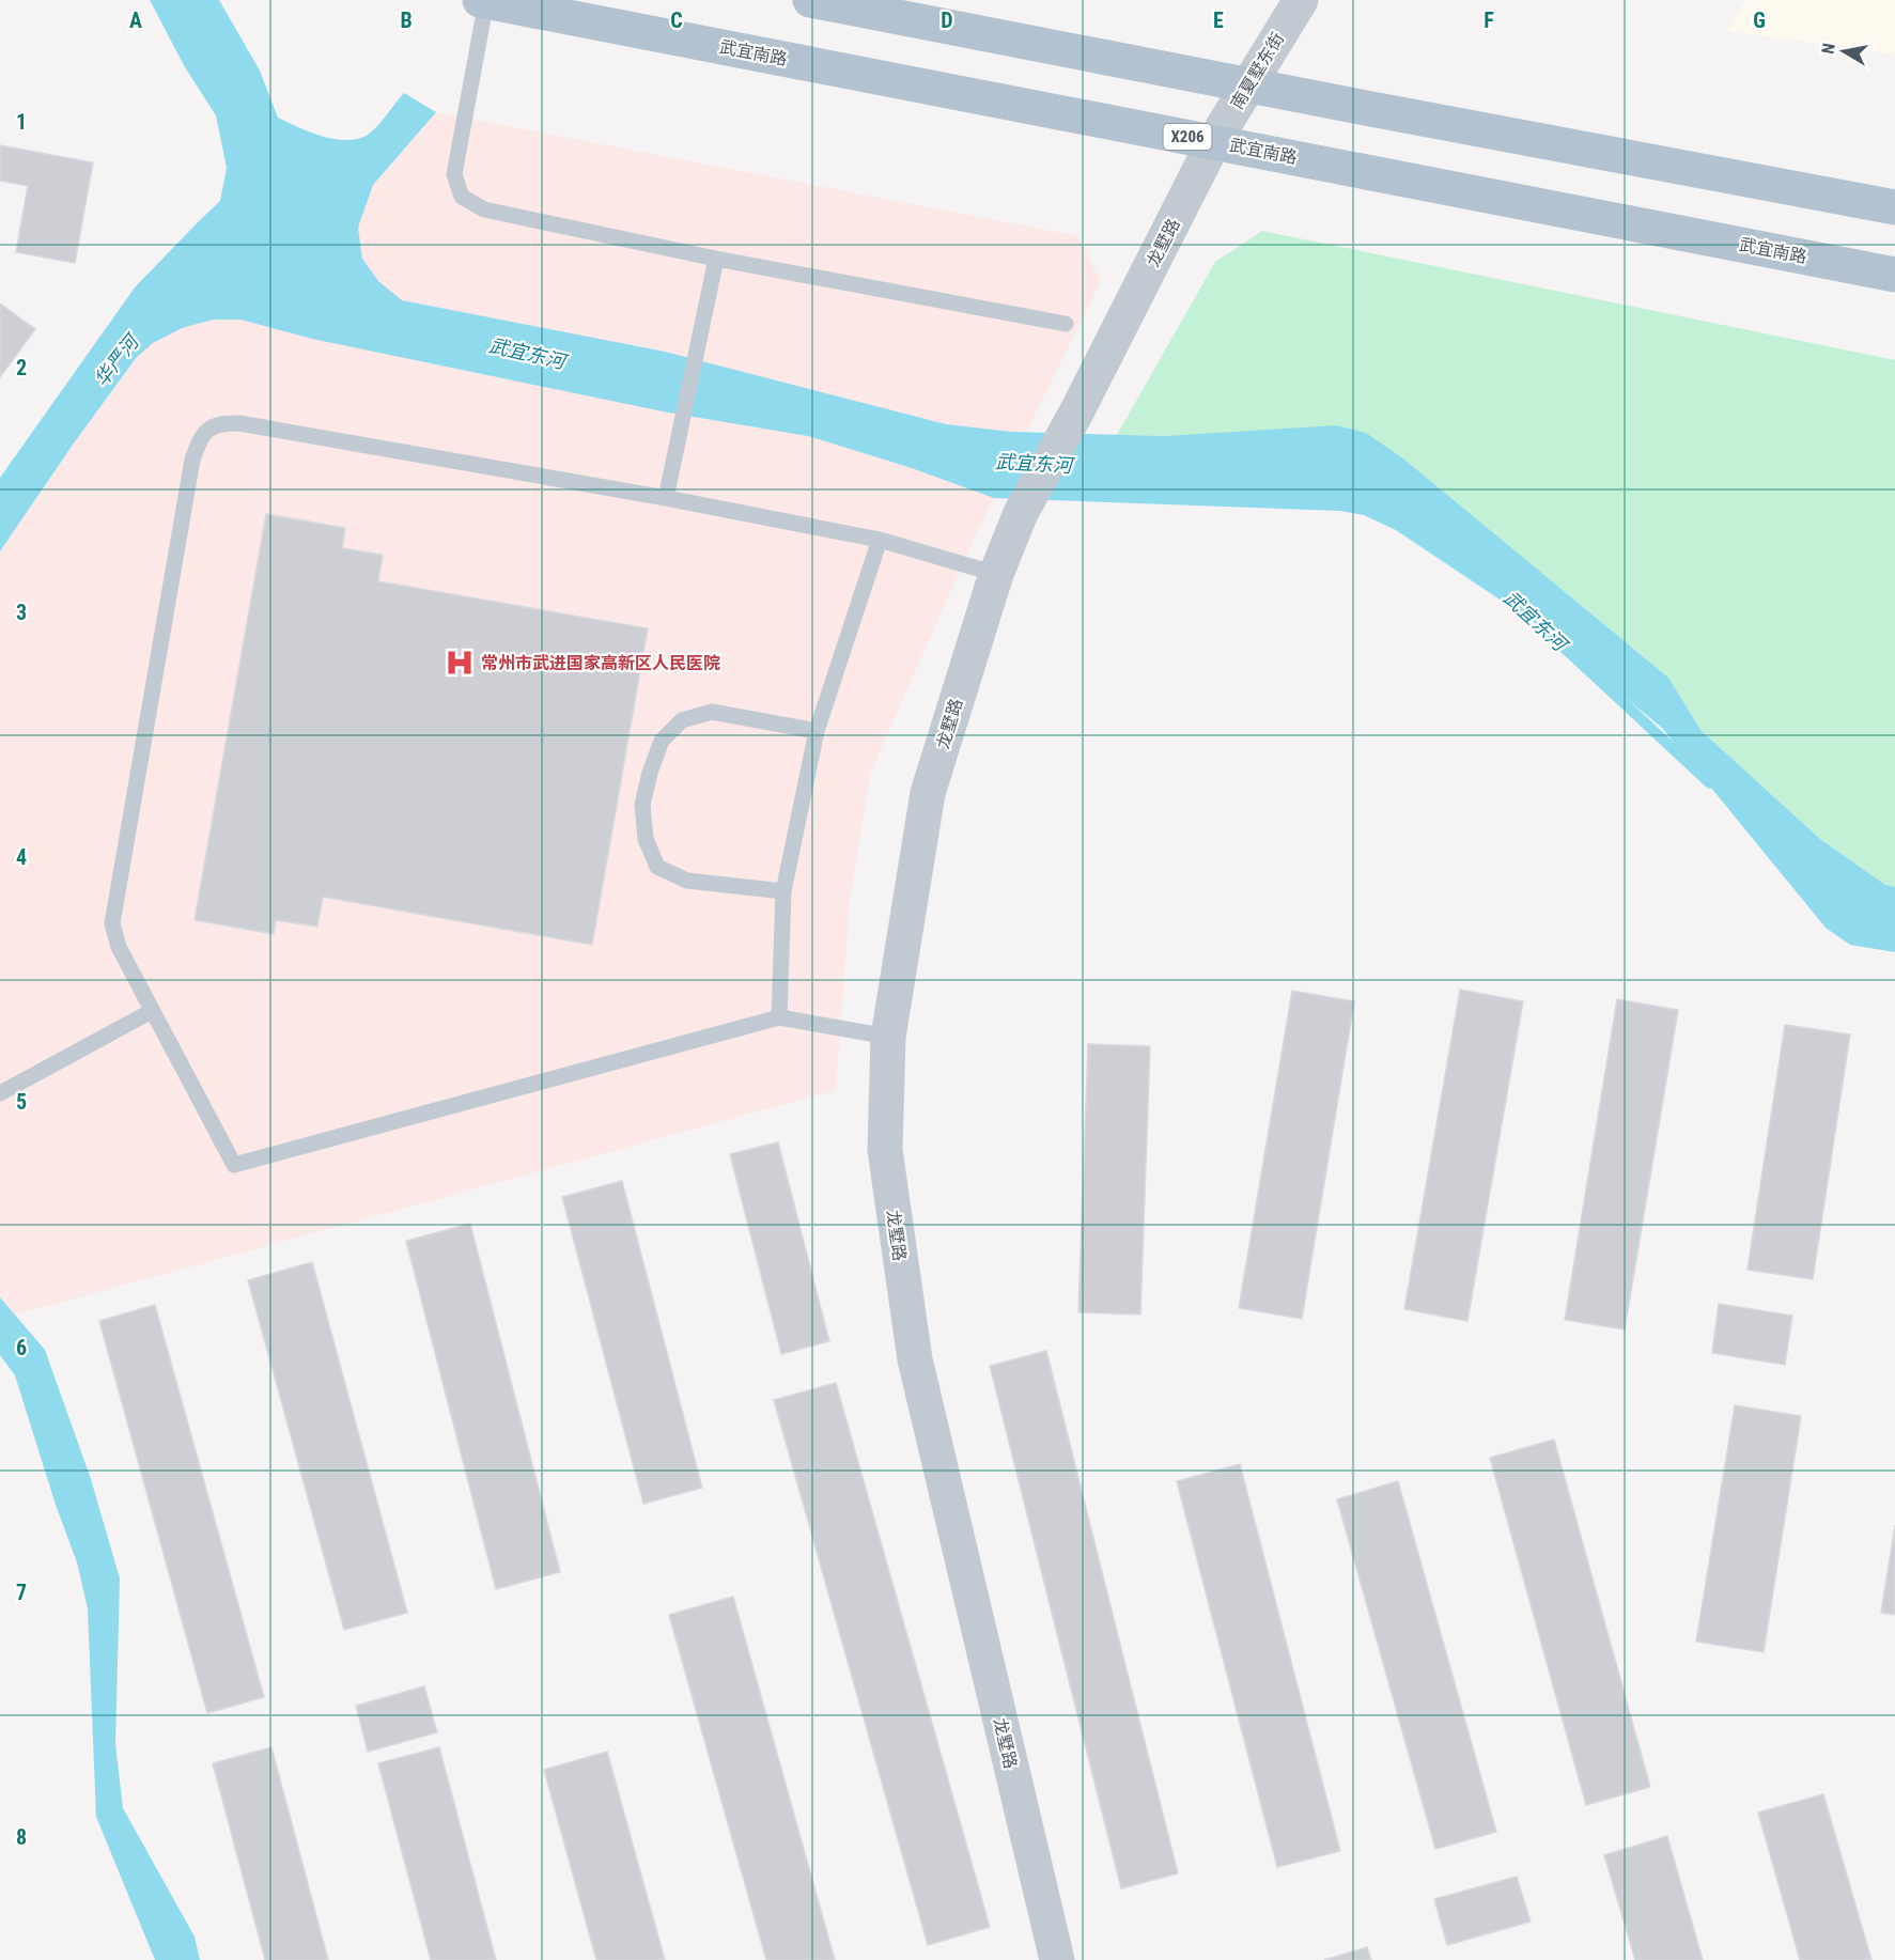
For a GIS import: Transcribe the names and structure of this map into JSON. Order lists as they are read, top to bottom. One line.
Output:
{"streets":{"main road":["武宜南路","X206"],"street":["南夏墅东街","龙墅路"]},"crossings":[["武宜南路","南夏墅东街"],["武宜南路","龙墅路"],["南夏墅东街","龙墅路"]],"water":["武宜东河","华严河"],"places":{"hospital":["常州市武进国家高新区人民医院"]},"north":"left","grid":{"columns":["A","B","C","D","E","F","G"],"rows":["1","2","3","4","5","6","7","8"]}}
